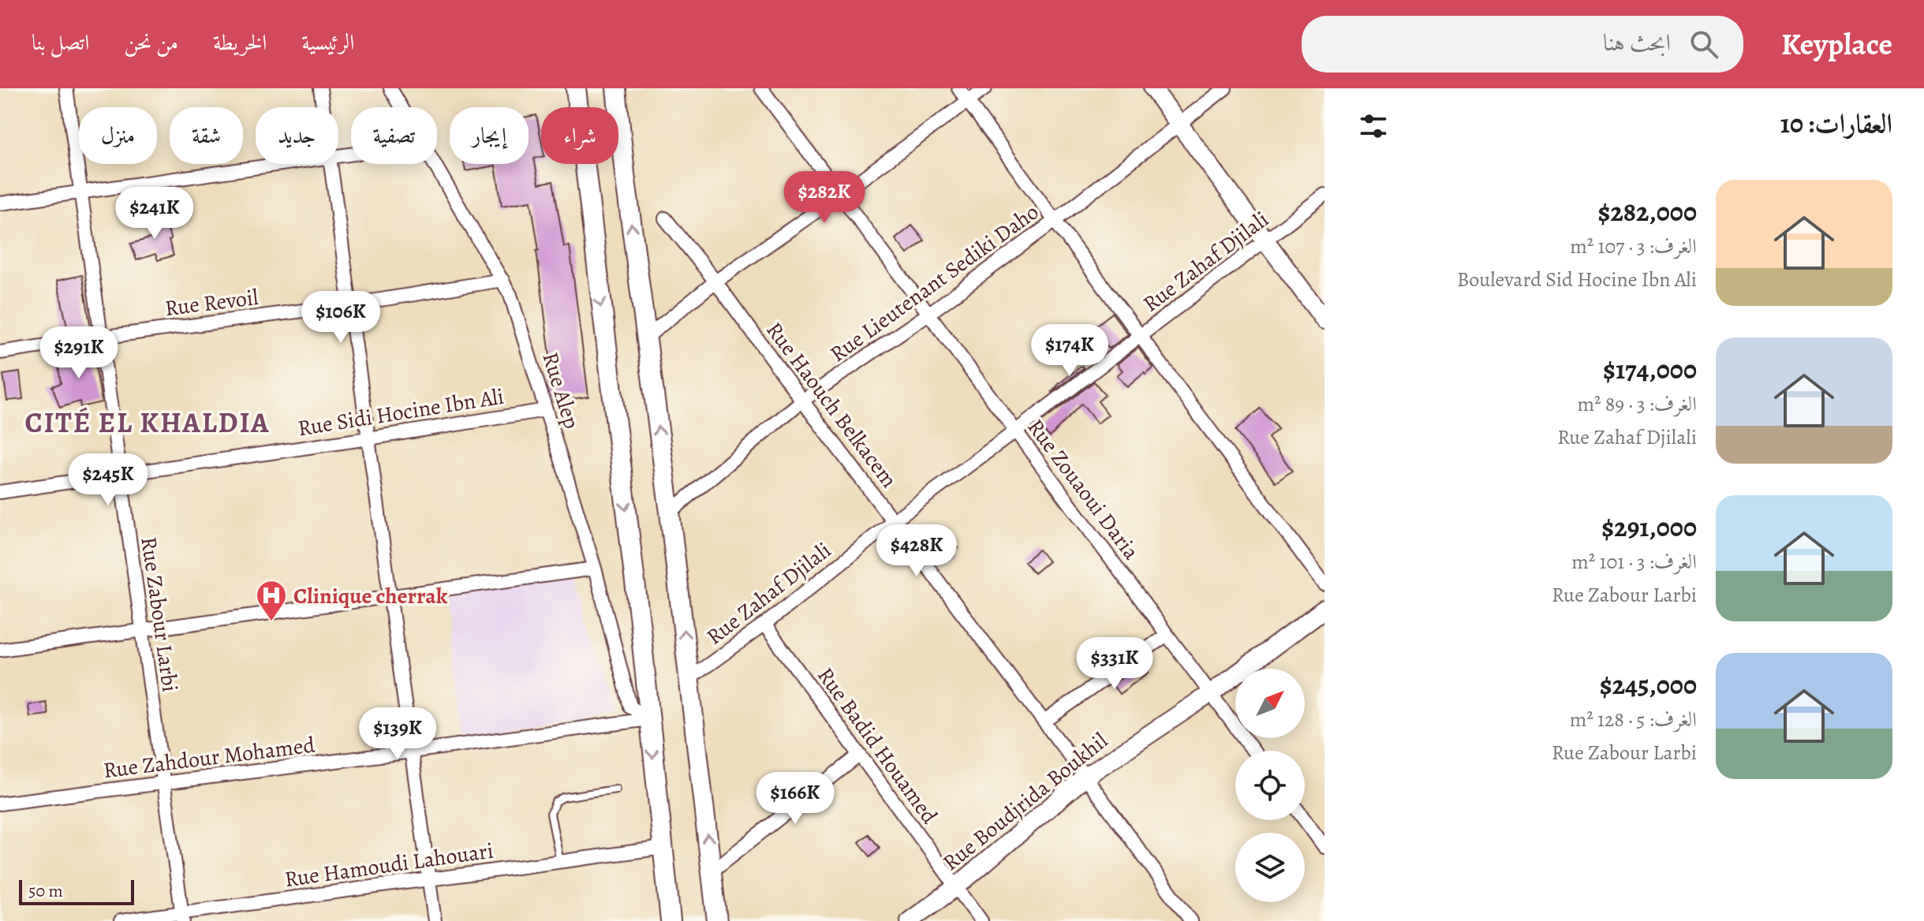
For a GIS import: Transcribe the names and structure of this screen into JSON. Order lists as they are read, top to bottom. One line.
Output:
{"streets":{"street":["Rue Zahaf Djilali","Rue Lieutenant Sediki Daho","Rue Revoil","Rue Alep","Rue Haouch Belkacem","Rue Sidi Hocine Ibn Ali","Rue Zouaoui Daria","Rue Zabour Larbi","Rue Badid Houamed","Rue Zahdour Mohamed","Rue Boudjrida Boukhil","Rue Hamoudi Lahouari"]},"crossings":[["Rue Zahaf Djilali","Rue Haouch Belkacem"],["Rue Zahaf Djilali","Rue Zouaoui Daria"],["Rue Zahaf Djilali","Rue Badid Houamed"],["Rue Lieutenant Sediki Daho","Rue Haouch Belkacem"],["Rue Lieutenant Sediki Daho","Rue Zouaoui Daria"],["Rue Revoil","Rue Alep"],["Rue Revoil","Rue Zabour Larbi"],["Rue Alep","Rue Sidi Hocine Ibn Ali"],["Rue Alep","Rue Zahdour Mohamed"],["Rue Haouch Belkacem","Rue Boudjrida Boukhil"],["Rue Sidi Hocine Ibn Ali","Rue Zabour Larbi"],["Rue Zouaoui Daria","Rue Boudjrida Boukhil"],["Rue Zabour Larbi","Rue Zahdour Mohamed"],["Rue Zabour Larbi","Rue Hamoudi Lahouari"],["Rue Badid Houamed","Rue Boudjrida Boukhil"]],"districts":["CITÉ EL KHALDIA"],"places":{"hospital":["Clinique cherrak"]},"scale_bar":"50 m","north":"top right","page":{"header":"Keyplace","search":"ابحث هنا","nav":["الرئيسية","الخريطة","من نحن","اتصل بنا"],"heading":"العقارات: 10","chip":["شراء","إيجار","تصفية","جديد","شقة","منزل"],"list":[{"name":"$282,000","note":"الغرف: 3 · 107 m² · Boulevard Sid Hocine Ibn Ali"},{"name":"$174,000","note":"الغرف: 3 · 89 m² · Rue Zahaf Djilali"},{"name":"$291,000","note":"الغرف: 3 · 101 m² · Rue Zabour Larbi"},{"name":"$245,000","note":"الغرف: 5 · 128 m² · Rue Zabour Larbi"}],"price":["$282K","$241K","$106K","$174K","$291K","$245K","$428K","$331K","$139K","$166K"],"scale":"50 m"}}
